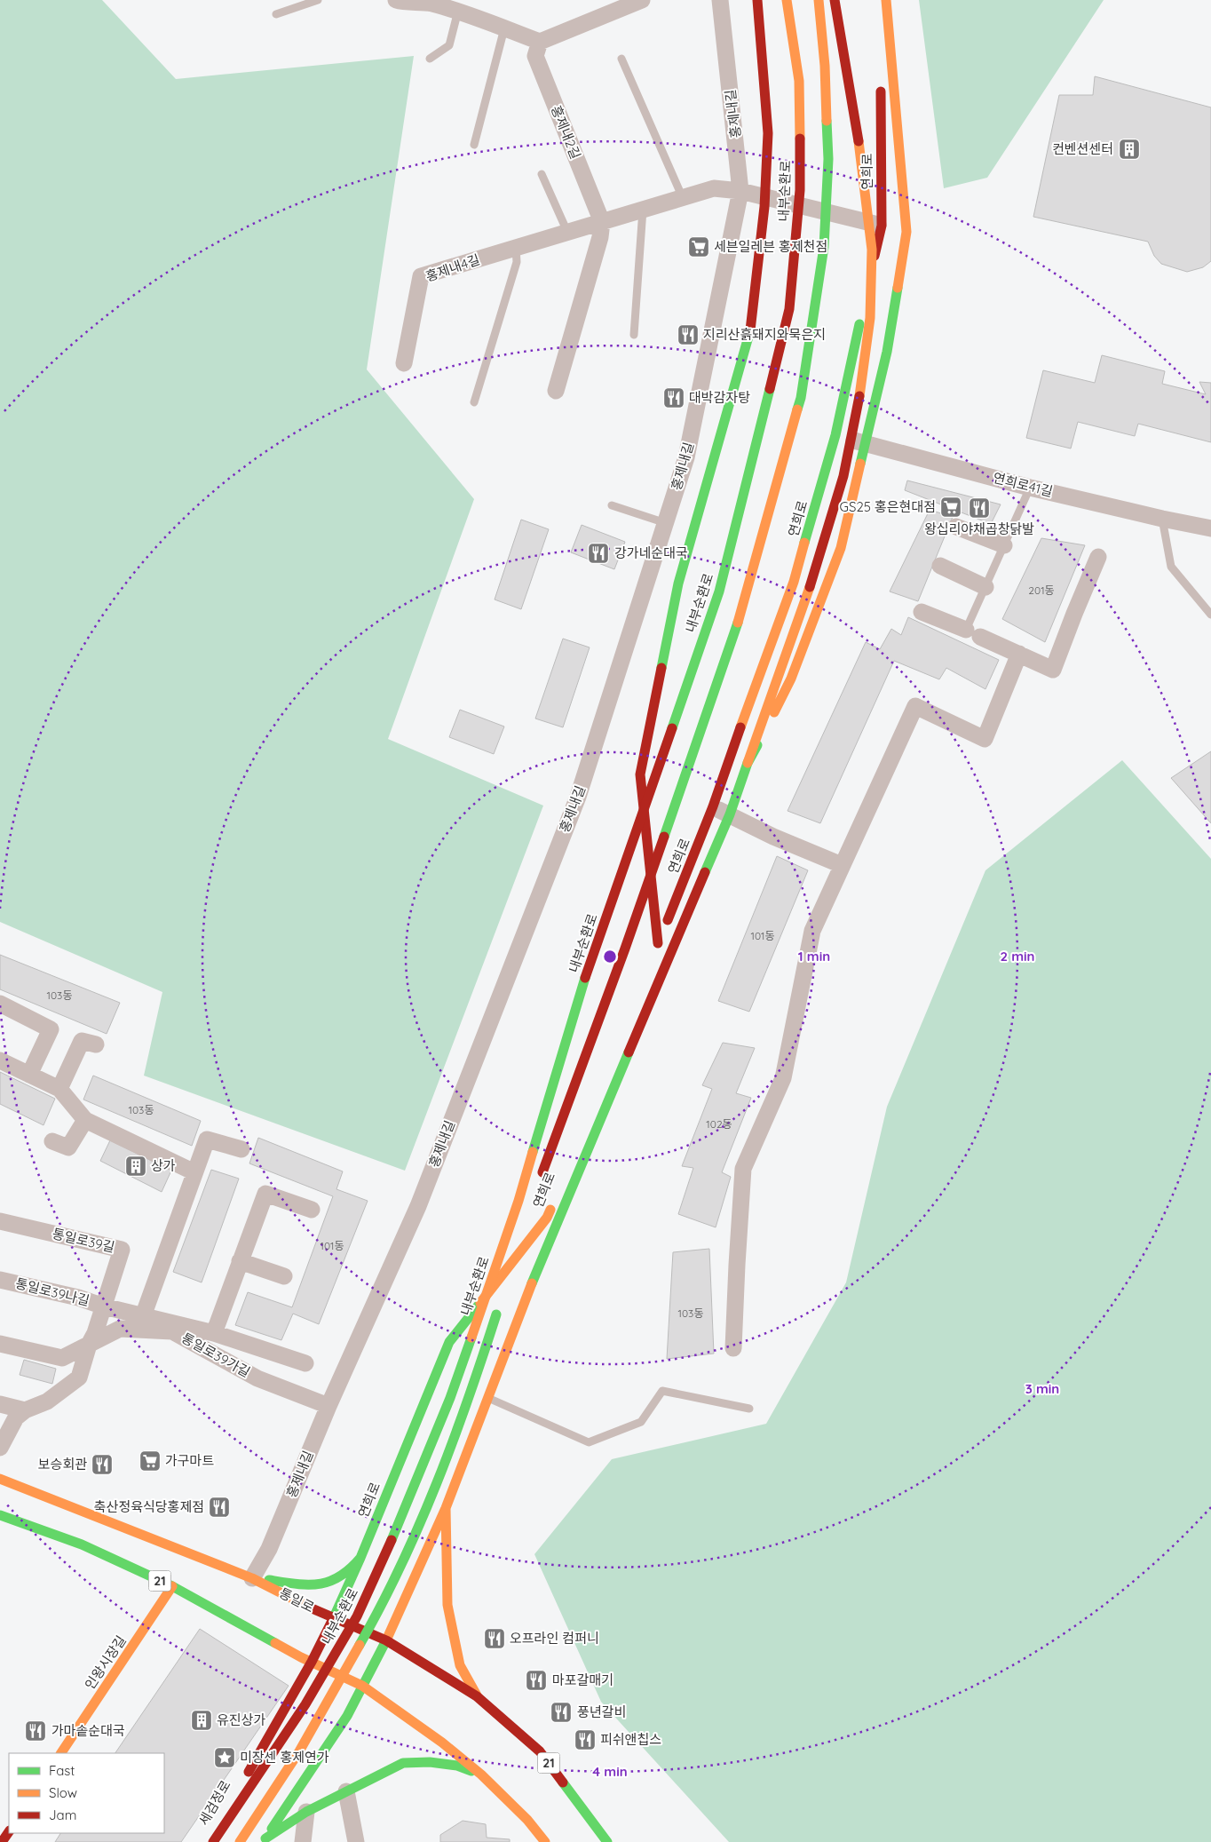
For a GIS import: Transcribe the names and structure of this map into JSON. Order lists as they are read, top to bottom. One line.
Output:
{"streets":{"main road":["연희로","내부순환로","21","통일로","인왕시장길","세검정로"],"street":["홍제내길","홍제내2길","홍제내4길","연희로41길","통일로39길","통일로39나길","통일로39가길"]},"crossings":[["홍제내길","홍제내4길"],["홍제내길","통일로39가길"],["홍제내길","통일로"],["홍제내2길","홍제내4길"],["연희로","홍제내4길"],["연희로","연희로41길"],["연희로","21"],["연희로","통일로"],["연희로","세검정로"],["통일로39길","통일로39나길"],["21","인왕시장길"],["21","세검정로"]],"places":{"building":["컨벤션센터","상가","유진상가"],"supermarket":["세븐일레븐 홍제천점","GS25 홍은현대점","가구마트"],"restaurant":["지리산흙돼지와묵은지","대박감자탕","왕십리야채곱창닭발","강가네순대국","보승회관","축산정육식당홍제점","오프라인 컴퍼니","마포갈매기","풍년갈비","가마솥순대국","피쉬앤칩스"],"place":["미장센 홍제연가"]},"house_numbers":["201동","101동","103동","103동","102동","101동","103동"],"legend":["Fast","Slow","Jam"],"rings":["1 min","2 min","3 min","4 min"]}
